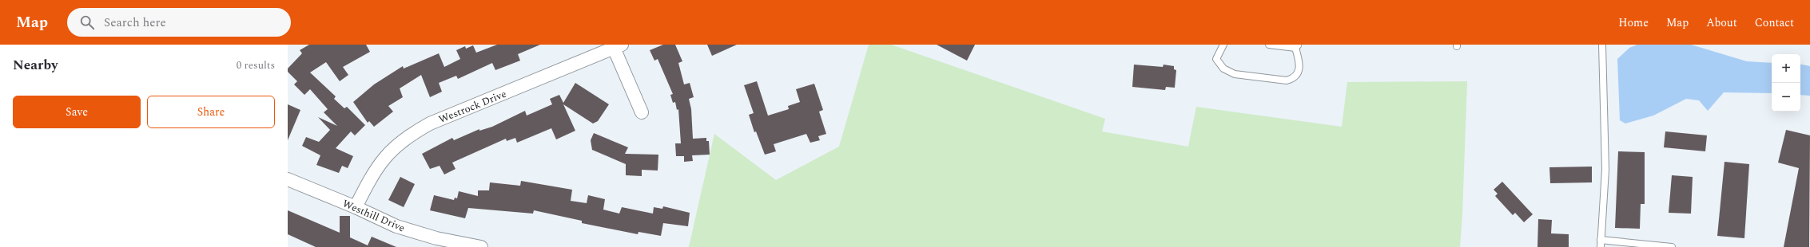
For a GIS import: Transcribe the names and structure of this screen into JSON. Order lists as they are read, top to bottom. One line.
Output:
{"streets":{"street":["Westrock Drive","Westhill Drive"]},"crossings":[["Westrock Drive","Westhill Drive"]],"page":{"header":"Map","search":"Search here","nav":["Home","Map","About","Contact"],"heading":["Nearby","0 results"],"map_buttons":["+","−"],"buttons":["Save","Share"]}}
